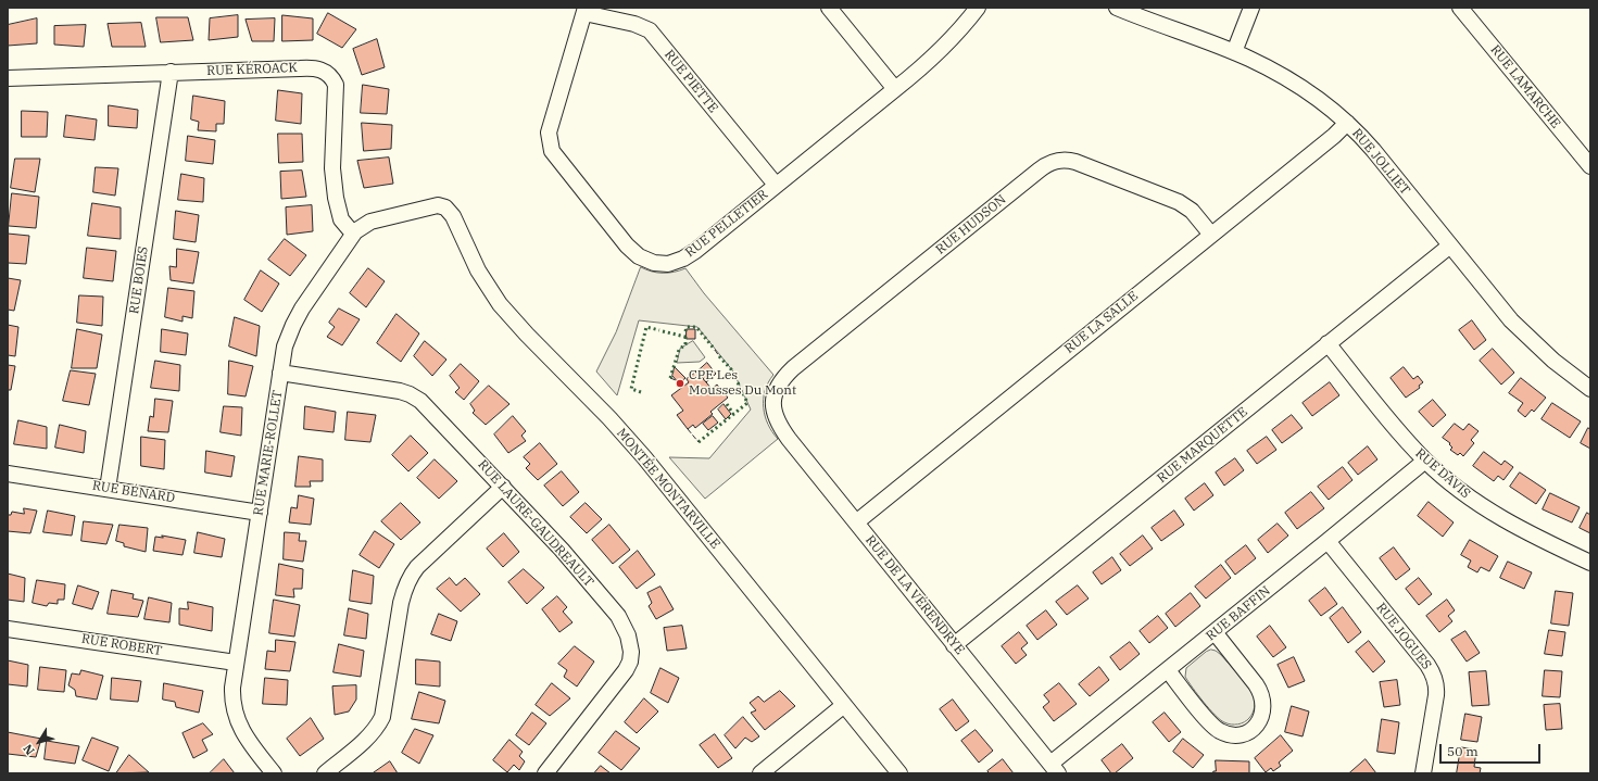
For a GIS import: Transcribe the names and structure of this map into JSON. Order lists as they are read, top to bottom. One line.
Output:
{"streets":{"street":["RUE KÉROACK","RUE PIETTE","RUE LAMARCHE","RUE JOLLIET","RUE PELLETIER","RUE HUDSON","RUE BOIES","RUE LA SALLE","RUE MARQUETTE","RUE MARIE-ROLLET","RUE DAVIS","MONTÉE MONTARVILLE","RUE BÉNARD","RUE LAURE-GAUDREAULT","RUE DE LA VÉRENDRYE","RUE BAFFIN","RUE JOGUES","RUE ROBERT"]},"crossings":[["RUE KÉROACK","RUE BOIES"],["RUE KÉROACK","RUE MARIE-ROLLET"],["RUE PIETTE","RUE PELLETIER"],["RUE JOLLIET","RUE LA SALLE"],["RUE JOLLIET","RUE MARQUETTE"],["RUE HUDSON","RUE LA SALLE"],["RUE HUDSON","RUE DE LA VÉRENDRYE"],["RUE BOIES","RUE BÉNARD"],["RUE LA SALLE","RUE DE LA VÉRENDRYE"],["RUE MARQUETTE","RUE DAVIS"],["RUE MARQUETTE","RUE DE LA VÉRENDRYE"],["RUE MARIE-ROLLET","MONTÉE MONTARVILLE"],["RUE MARIE-ROLLET","RUE BÉNARD"],["RUE MARIE-ROLLET","RUE LAURE-GAUDREAULT"],["RUE MARIE-ROLLET","RUE ROBERT"],["RUE DAVIS","RUE BAFFIN"],["RUE DE LA VÉRENDRYE","RUE BAFFIN"],["RUE BAFFIN","RUE JOGUES"]],"places":["CPE Les Mousses Du Mont"],"scale_bar":"50 m","north":"bottom left"}
